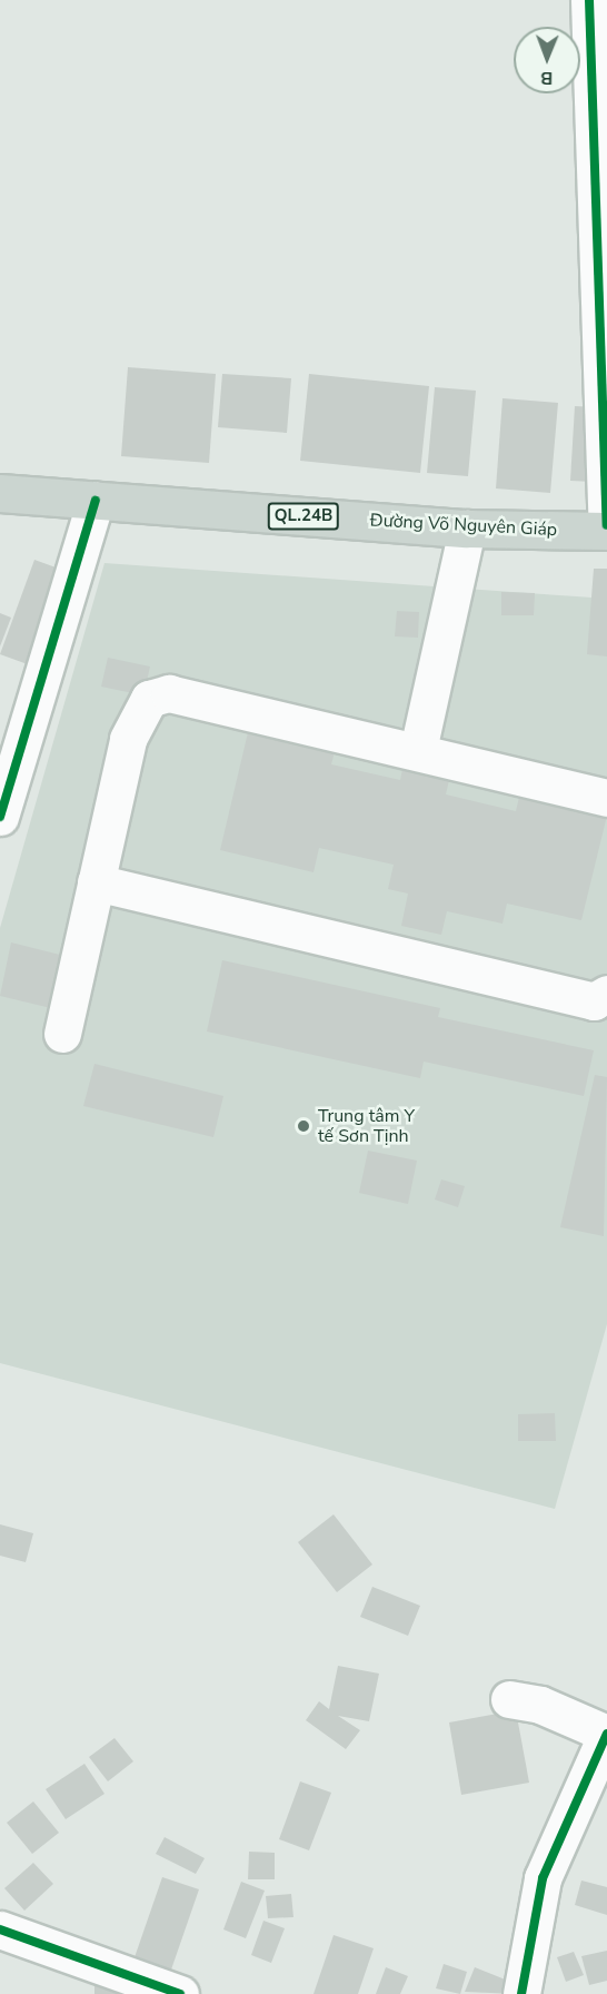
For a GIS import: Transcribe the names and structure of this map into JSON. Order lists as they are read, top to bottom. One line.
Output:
{"streets":{"main road":["QL.24B","Đường Võ Nguyên Giáp"]},"places":["Trung tâm Y tế Sơn Tịnh"],"north":"bottom"}
